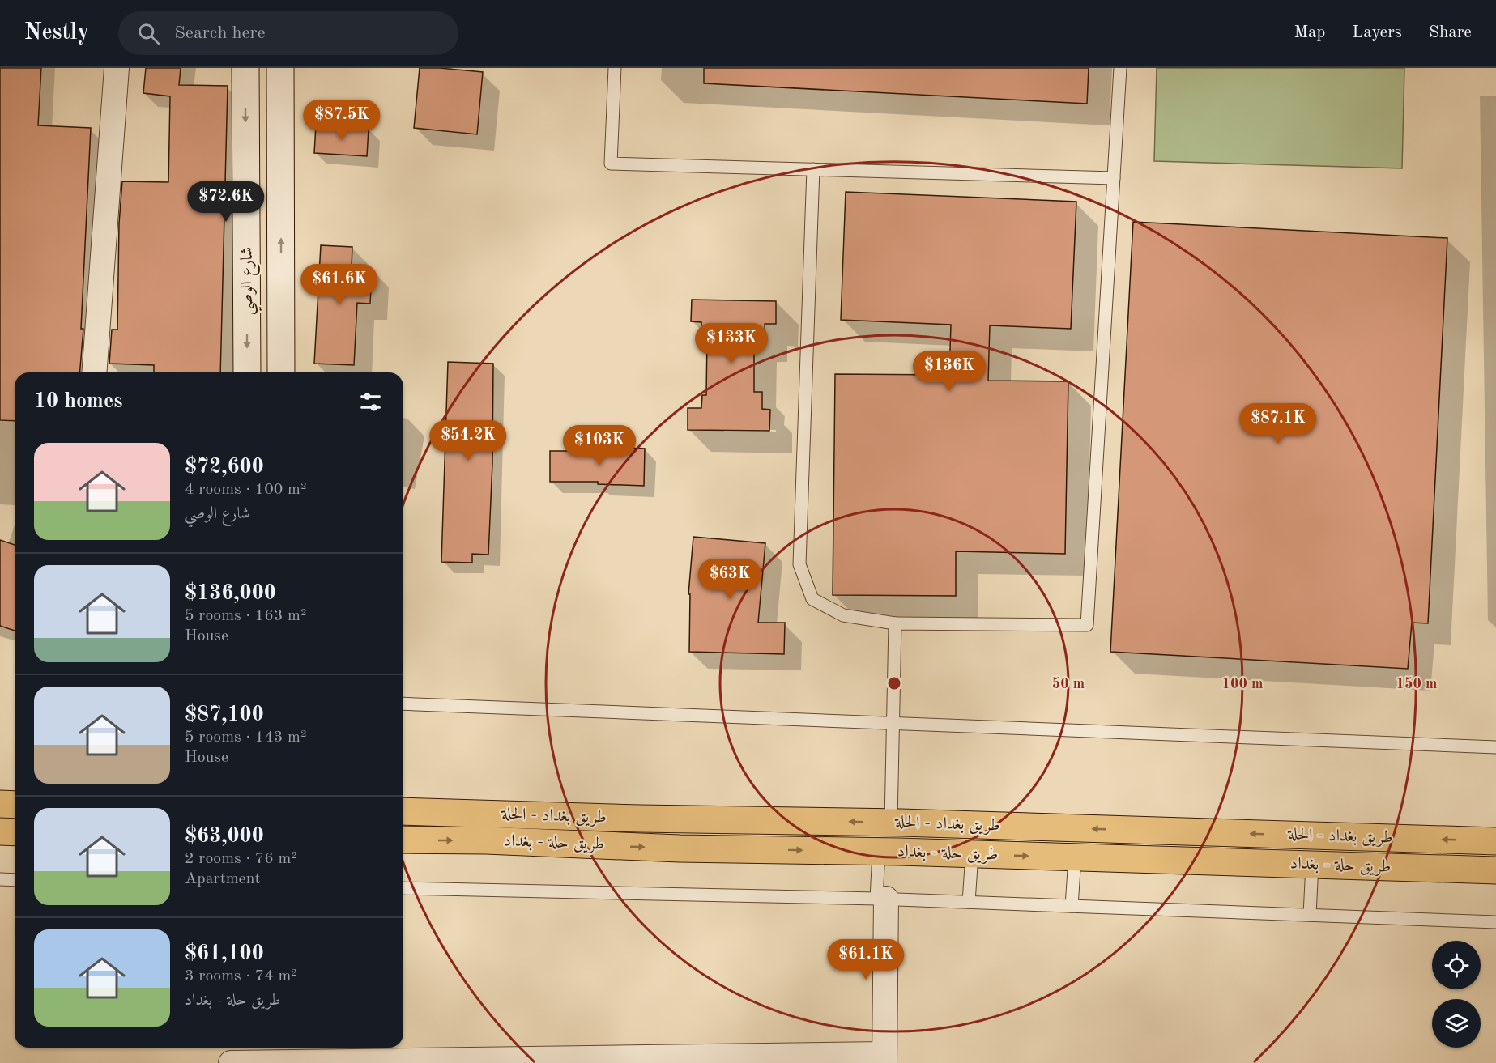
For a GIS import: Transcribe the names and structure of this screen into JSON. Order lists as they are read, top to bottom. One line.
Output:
{"streets":{"main road":["طريق بغداد - الحلة","طريق حلة - بغداد"],"street":["شارع الوصي"]},"one_way":["طريق بغداد - الحلة","طريق حلة - بغداد"],"page":{"header":"Nestly","search":"Search here","nav":["Map","Layers","Share"],"price":["$87.5K","$72.6K","$61.6K","$133K","$136K","$87.1K","$54.2K","$103K","$63K","$61.1K"],"heading":"10 homes","list":[{"name":"$72,600","note":"4 rooms · 100 m² · شارع الوصي"},{"name":"$136,000","note":"5 rooms · 163 m² · House"},{"name":"$87,100","note":"5 rooms · 143 m² · House"},{"name":"$63,000","note":"2 rooms · 76 m² · Apartment"},{"name":"$61,100","note":"3 rooms · 74 m² · طريق حلة - بغداد"}]},"rings":["50 m","100 m","150 m"]}
